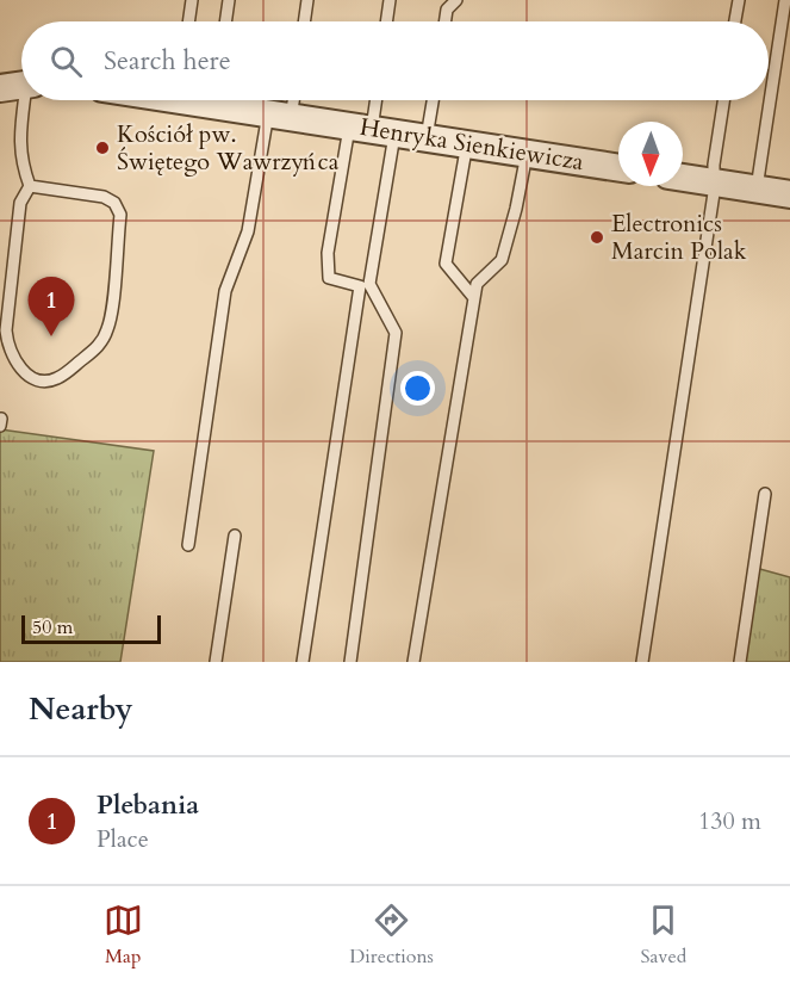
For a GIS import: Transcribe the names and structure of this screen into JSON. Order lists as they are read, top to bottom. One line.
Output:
{"streets":{"street":["Henryka Sienkiewicza"]},"places":["Kościół pw. Świętego Wawrzyńca","Electronics Marcin Polak"],"scale_bar":"50 m","north":"bottom","page":{"search":"Search here","pins":"1","scale":"50 m","heading":"Nearby","list":[{"mark":"1","name":"Plebania","note":"Place","value":"130 m"}],"nav":["Map","Directions","Saved"]}}
